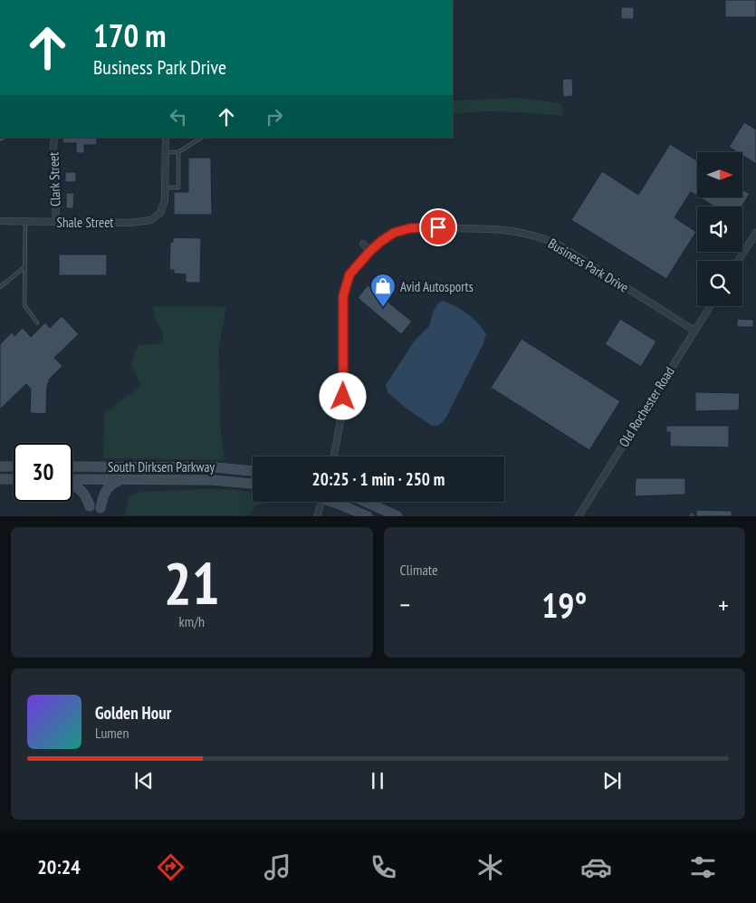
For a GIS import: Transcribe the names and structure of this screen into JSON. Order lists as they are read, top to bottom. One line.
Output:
{"streets":{"main road":["South Dirksen Parkway"],"street":["Clark Street","Shale Street","Business Park Drive","Old Rochester Road"]},"crossings":[["Clark Street","Shale Street"],["Business Park Drive","Old Rochester Road"]],"places":{"shop":["Avid Autosports"]},"north":"right","page":{"turn":["170 m","Business Park Drive"],"limit":"30","trip":"20:25 · 1 min · 250 m","tile":[["21","km/h"],"Climate"],"heat":["−","19°","+"],"song":["Golden Hour","Lumen"],"tabs":"20:24"}}
